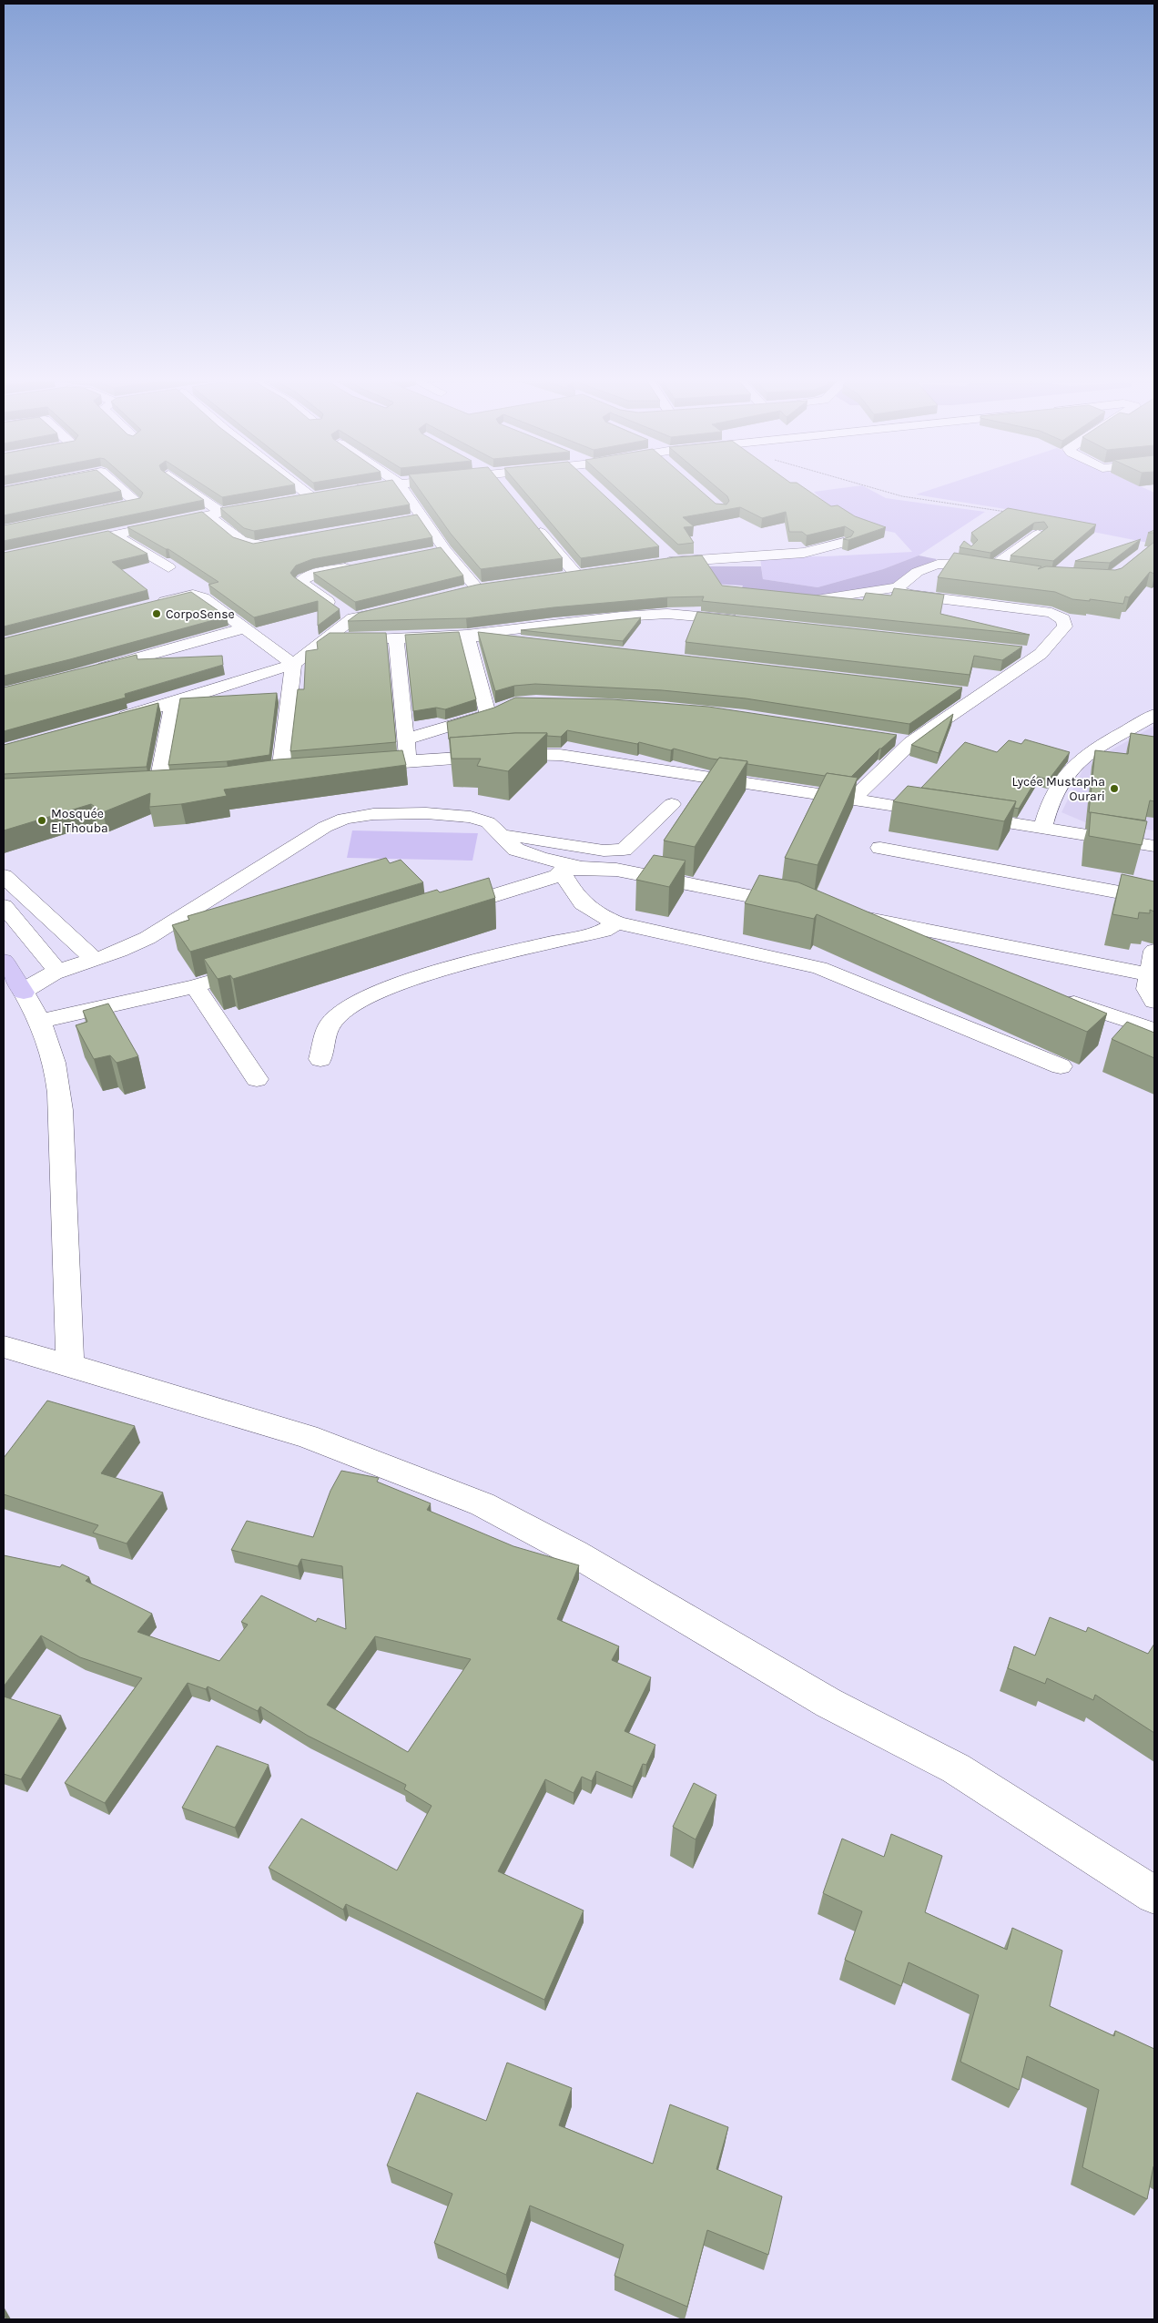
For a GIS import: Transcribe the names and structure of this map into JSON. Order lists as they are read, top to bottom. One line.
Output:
{"places":["CorpoSense","Lycée Mustapha Ourari","Mosquée El Thouba"]}
